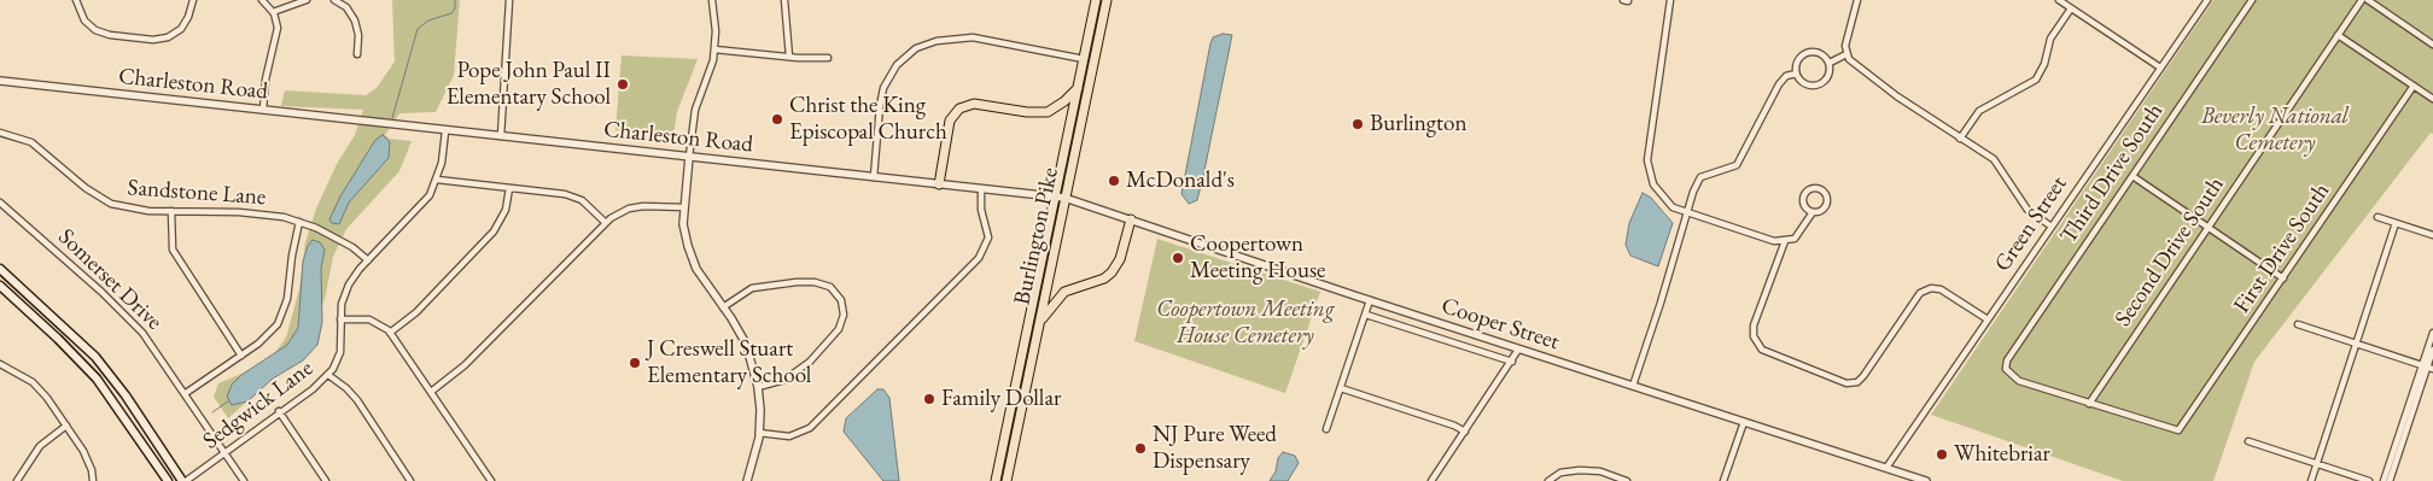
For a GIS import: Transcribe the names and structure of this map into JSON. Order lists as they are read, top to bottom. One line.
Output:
{"streets":{"highway":["Burlington Pike"],"street":["Charleston Road","Third Drive South","Sandstone Lane","Green Street","First Drive South","Second Drive South","Somerset Drive","Cooper Street","Sedgwick Lane"]},"crossings":[["Charleston Road","Burlington Pike"],["Charleston Road","Cooper Street"],["Charleston Road","Sedgwick Lane"],["Third Drive South","First Drive South"],["Third Drive South","Second Drive South"],["Sandstone Lane","Sedgwick Lane"],["Green Street","Cooper Street"],["Burlington Pike","Cooper Street"],["First Drive South","Second Drive South"],["Somerset Drive","Sedgwick Lane"]],"parks":["Beverly National Cemetery","Coopertown Meeting House Cemetery"],"places":["Pope John Paul II Elementary School","Christ the King Episcopal Church","Burlington","McDonald's","Coopertown Meeting House","J Creswell Stuart Elementary School","Family Dollar","NJ Pure Weed Dispensary","Whitebriar"]}
